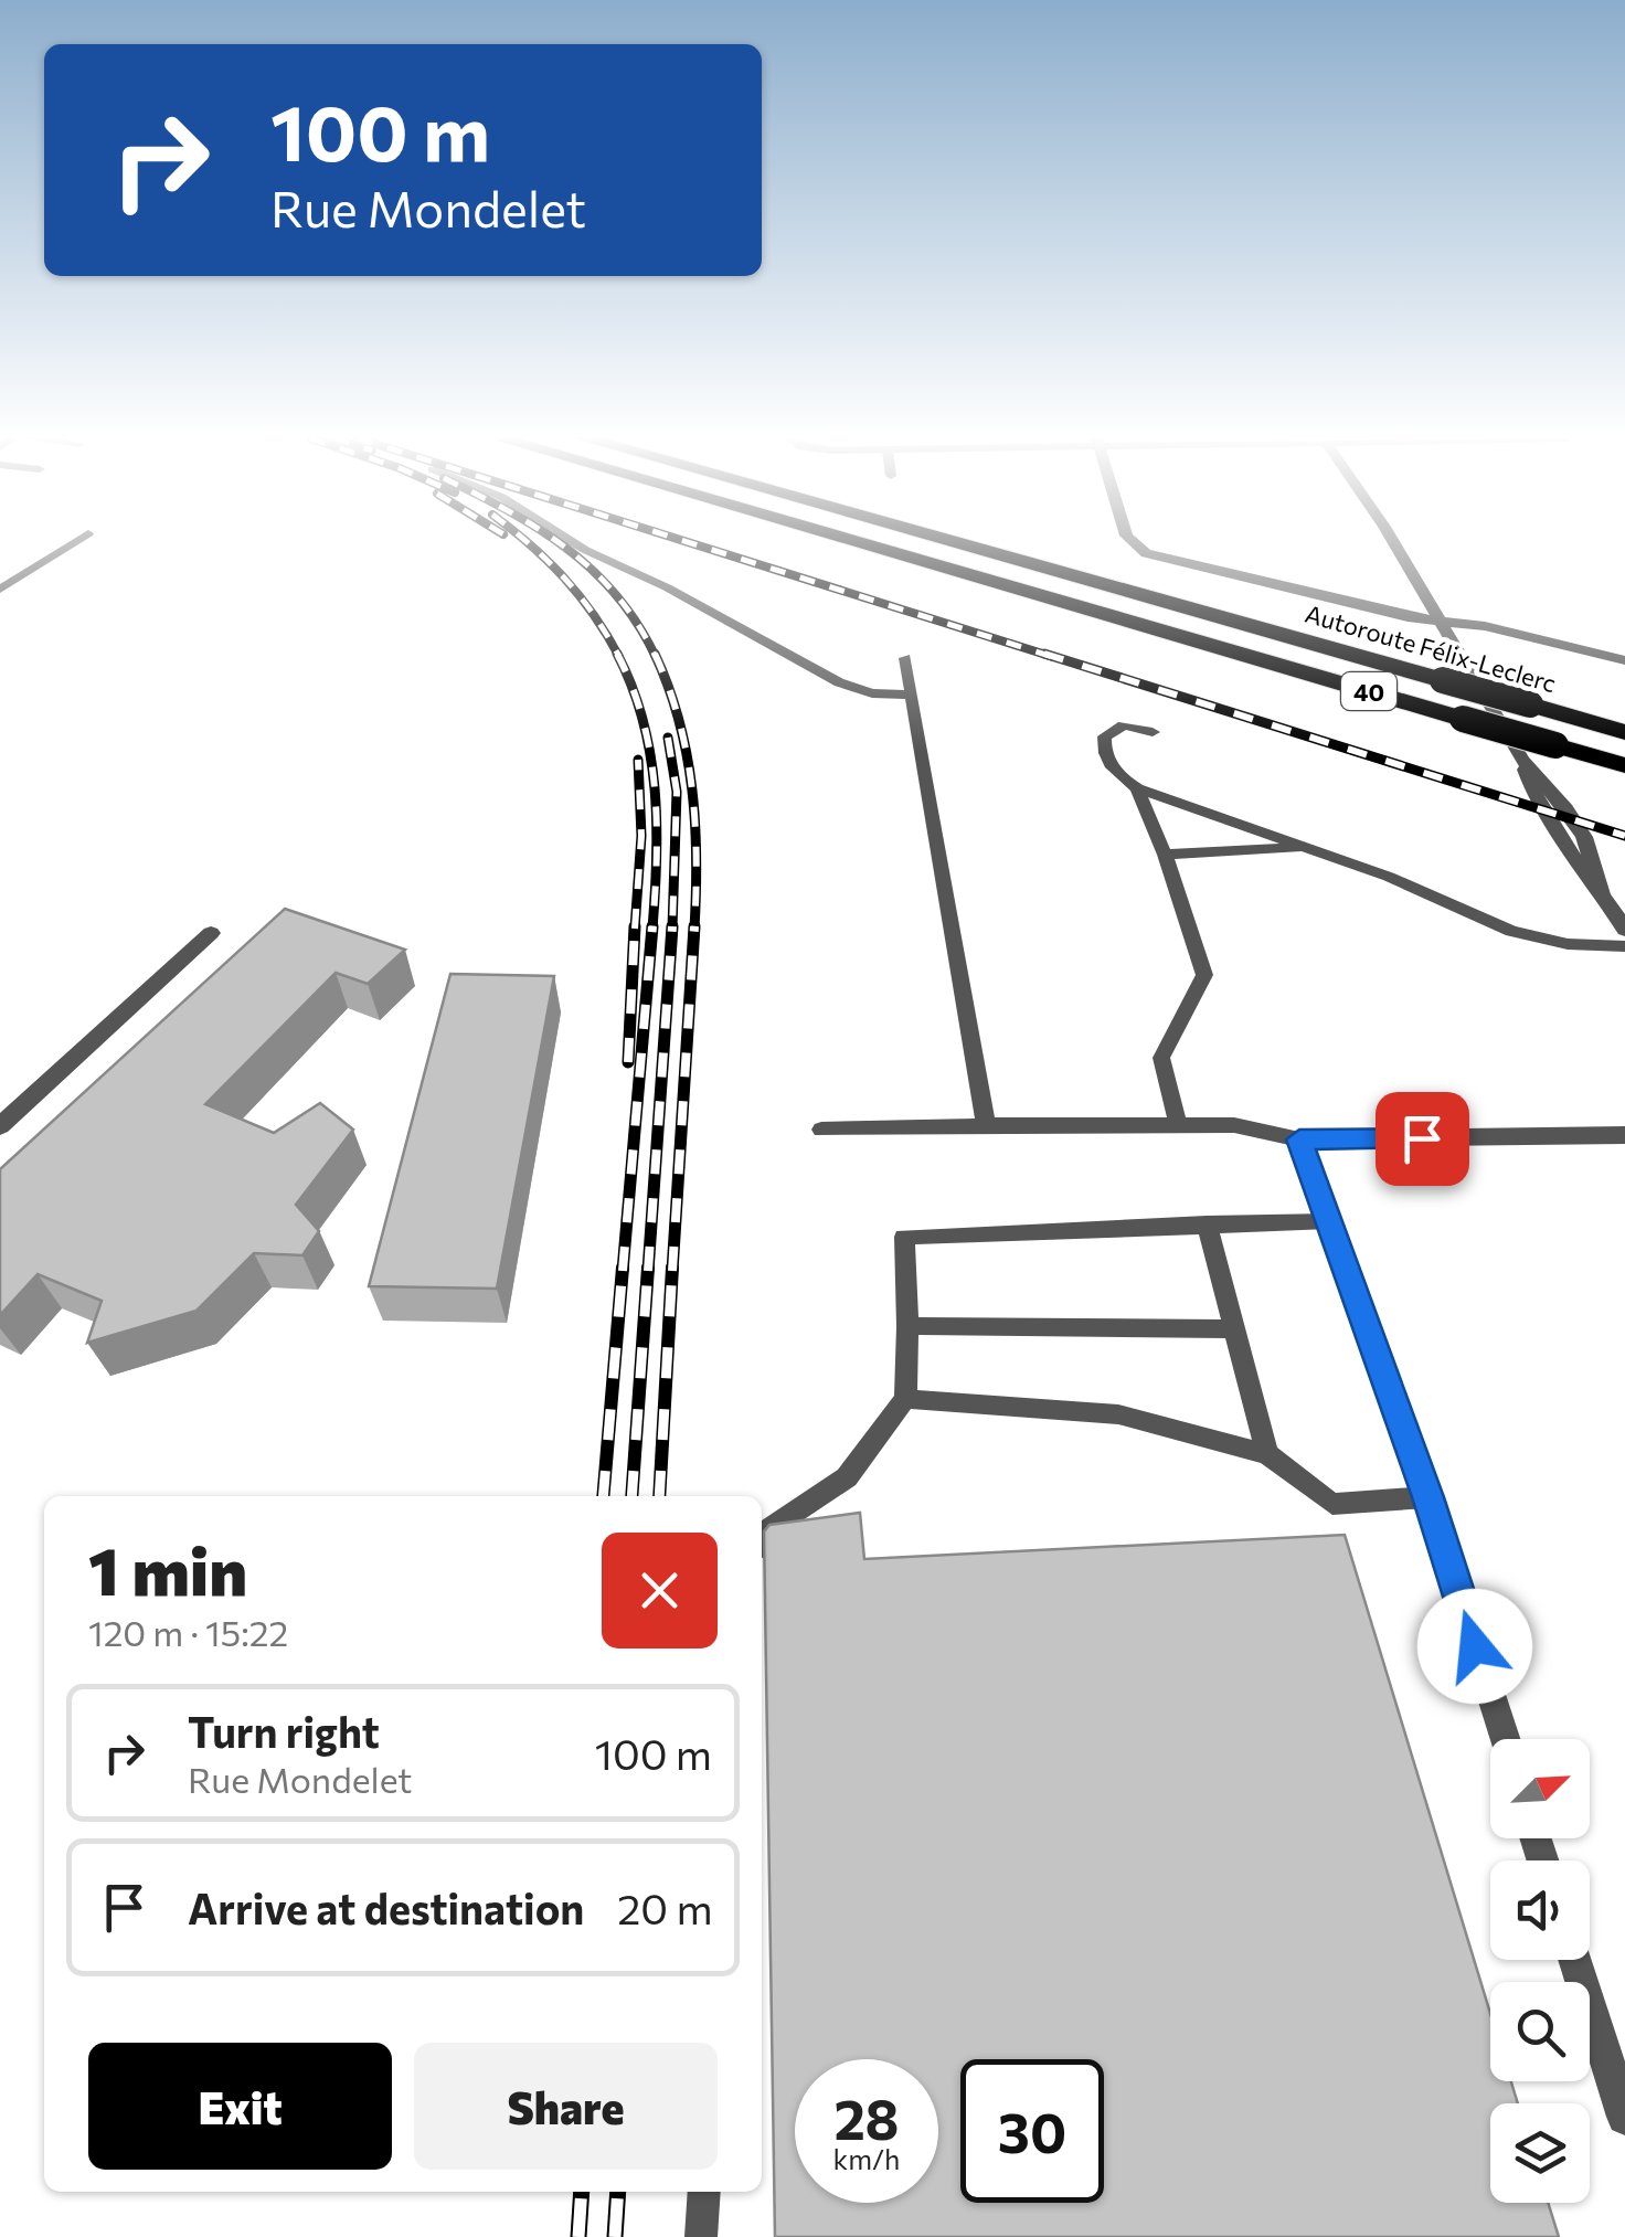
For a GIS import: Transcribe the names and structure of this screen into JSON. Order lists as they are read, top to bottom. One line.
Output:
{"streets":{"highway":["Autoroute Félix-Leclerc","40"]},"north":"top right","page":{"turn":["100 m","Rue Mondelet"],"heading":["1 min","120 m · 15:22"],"list":[{"name":"Turn right","note":"Rue Mondelet","value":"100 m"},{"name":"Arrive at destination","value":"20 m"}],"buttons":["Exit","Share"],"speed":"28 km/h","limit":"30"}}
